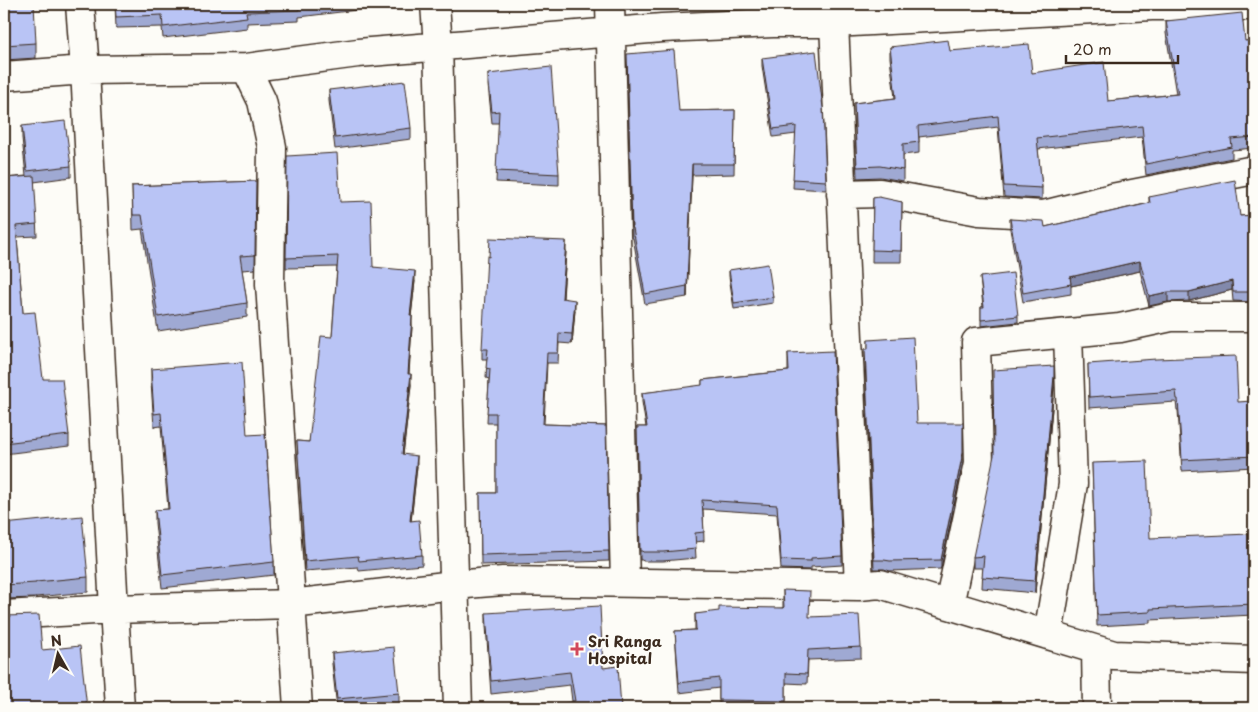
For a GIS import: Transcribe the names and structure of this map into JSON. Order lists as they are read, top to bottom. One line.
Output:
{"places":{"health":["Sri Ranga Hospital"]},"scale_bar":"20 m","north":"top"}
